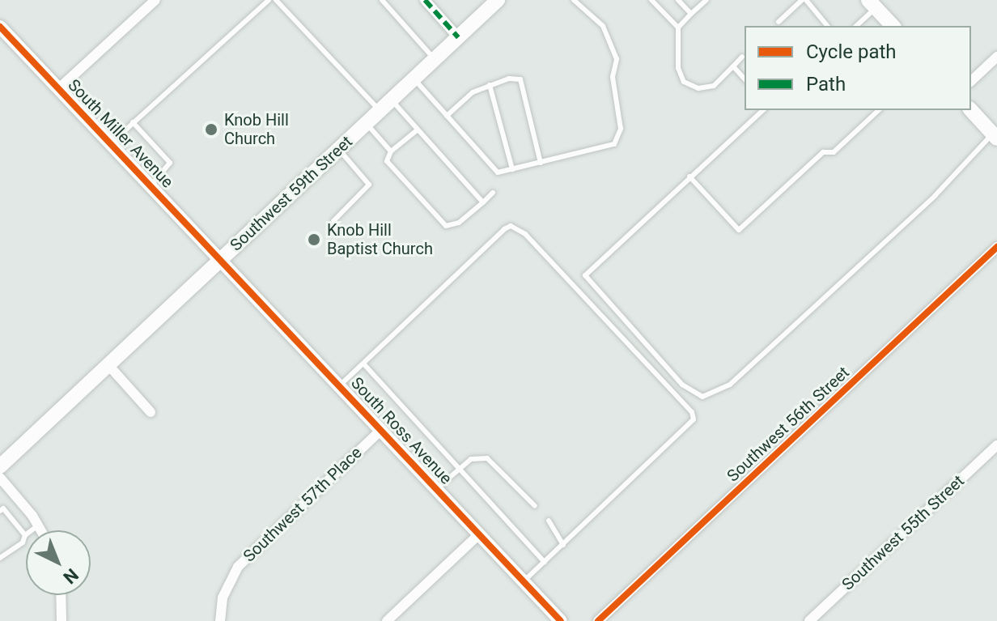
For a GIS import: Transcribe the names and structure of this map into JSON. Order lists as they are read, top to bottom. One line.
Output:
{"streets":{"main road":["Southwest 59th Street"],"street":["South Miller Avenue","Southwest 56th Street","South Ross Avenue","Southwest 57th Place","Southwest 55th Street"]},"crossings":[["South Miller Avenue","Southwest 59th Street"],["South Miller Avenue","South Ross Avenue"],["Southwest 59th Street","South Ross Avenue"],["South Ross Avenue","Southwest 57th Place"]],"places":["Knob Hill Church","Knob Hill Baptist Church"],"legend":["Cycle path","Path"],"north":"bottom right"}
